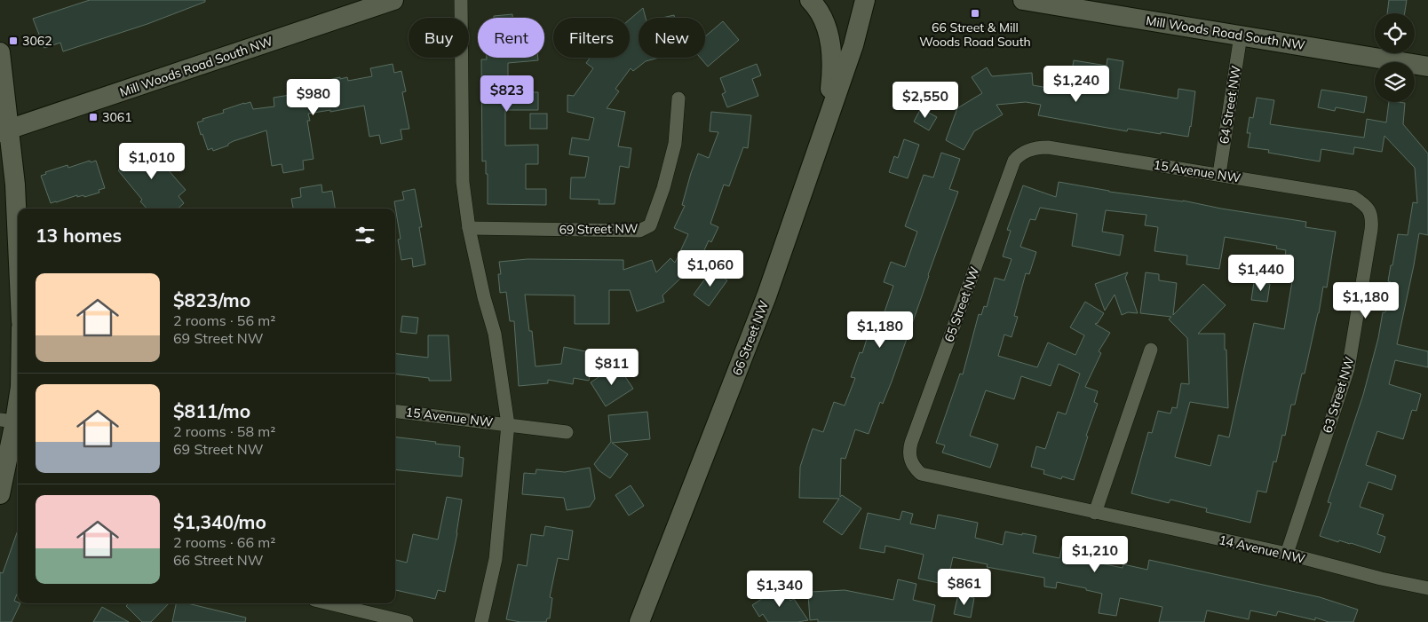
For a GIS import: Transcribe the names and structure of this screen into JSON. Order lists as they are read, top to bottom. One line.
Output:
{"streets":{"street":["Mill Woods Road South NW","64 Street NW","15 Avenue NW","69 Street NW","65 Street NW","66 Street NW","63 Street NW","14 Avenue NW"]},"crossings":[["Mill Woods Road South NW","64 Street NW"],["64 Street NW","15 Avenue NW"],["15 Avenue NW","65 Street NW"],["15 Avenue NW","63 Street NW"],["65 Street NW","14 Avenue NW"],["63 Street NW","14 Avenue NW"]],"places":{"transit":["66 Street & Mill Woods Road South","3062","3061"]},"page":{"chip":["Buy","Rent","Filters","New"],"price":["$1,240","$823","$980","$2,550","$1,010","$1,060","$1,440","$1,180","$1,180","$811","$1,210","$861","$1,340"],"heading":"13 homes","list":[{"name":"$823/mo","note":"2 rooms · 56 m² · 69 Street NW"},{"name":"$811/mo","note":"2 rooms · 58 m² · 69 Street NW"},{"name":"$1,340/mo","note":"2 rooms · 66 m² · 66 Street NW"}]}}
